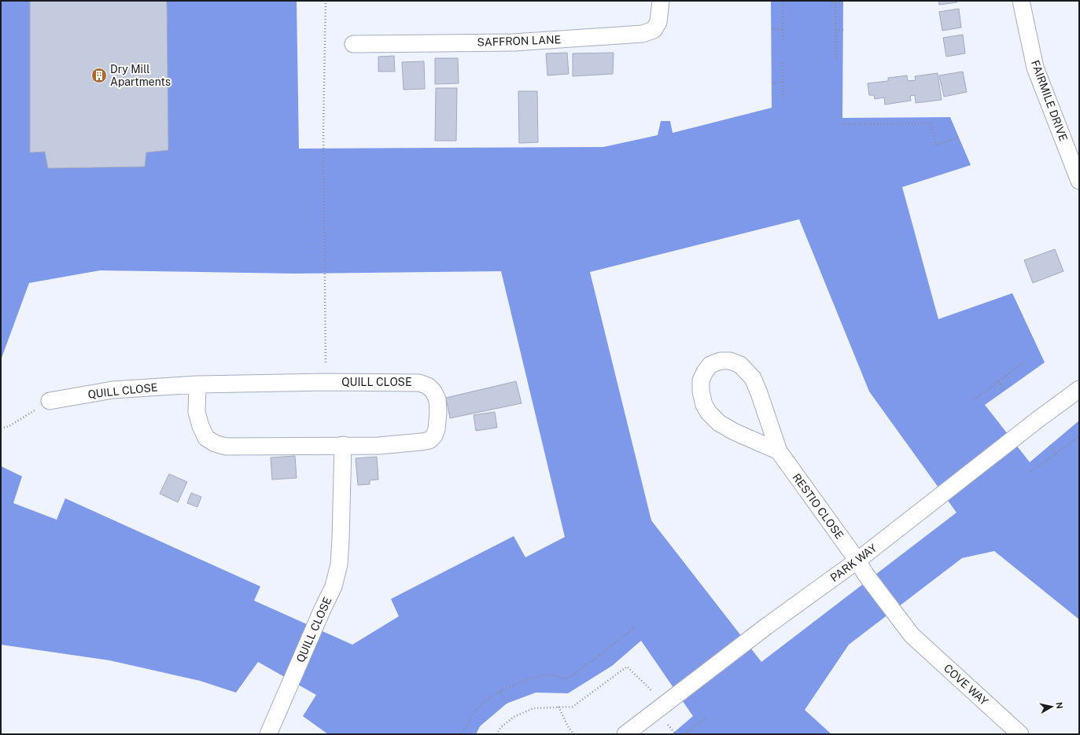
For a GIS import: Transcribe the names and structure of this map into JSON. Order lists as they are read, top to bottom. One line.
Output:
{"streets":{"street":["SAFFRON LANE","FAIRMILE DRIVE","QUILL CLOSE","RESTIO CLOSE","PARK WAY","COVE WAY"]},"crossings":[["RESTIO CLOSE","PARK WAY"],["RESTIO CLOSE","COVE WAY"]],"places":{"building":["Dry Mill Apartments"]},"north":"right"}
